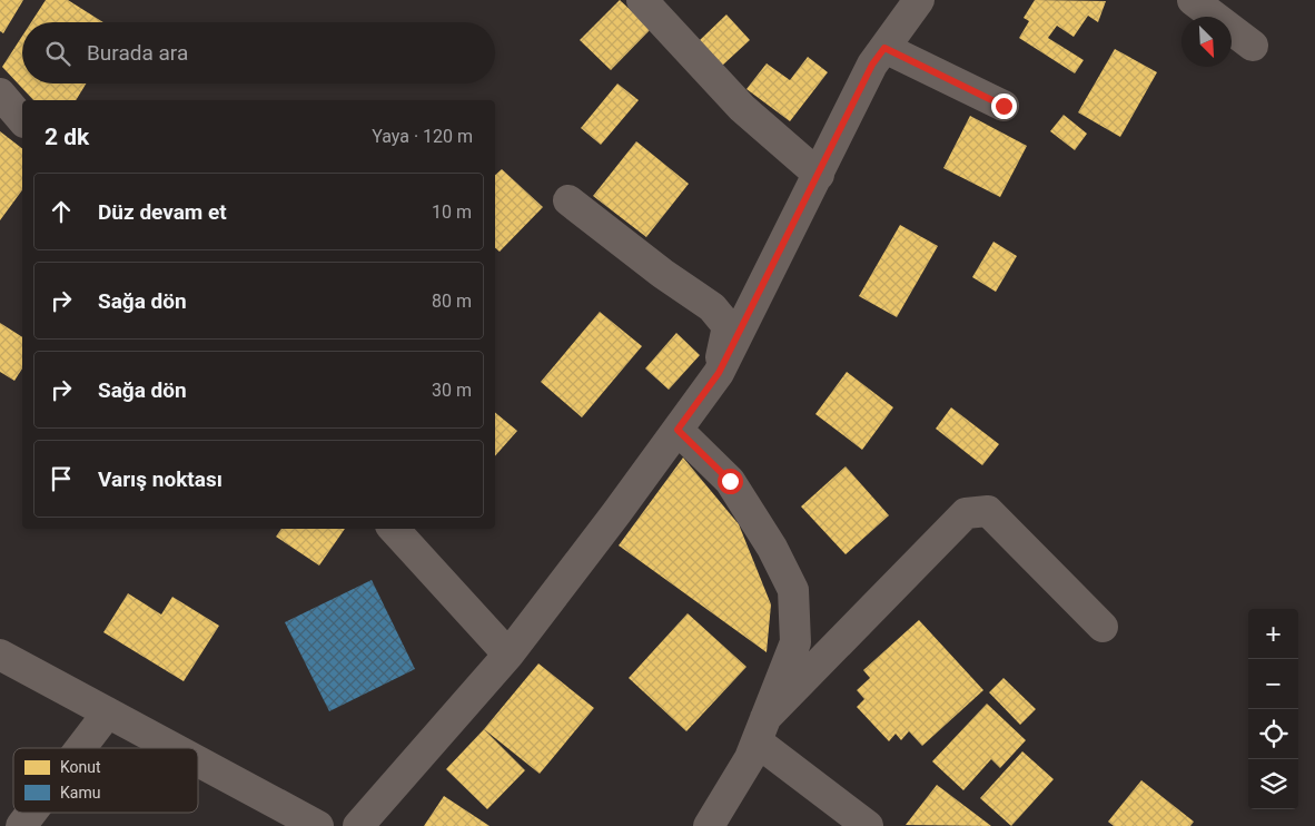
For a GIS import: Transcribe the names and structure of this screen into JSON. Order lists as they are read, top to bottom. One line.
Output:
{"legend":["Konut","Kamu"],"north":"bottom right","page":{"search":"Burada ara","heading":["2 dk","Yaya · 120 m"],"list":[["Düz devam et","10 m"],["Sağa dön","80 m"],["Sağa dön","30 m"],"Varış noktası"],"map_buttons":["+","−"]}}
